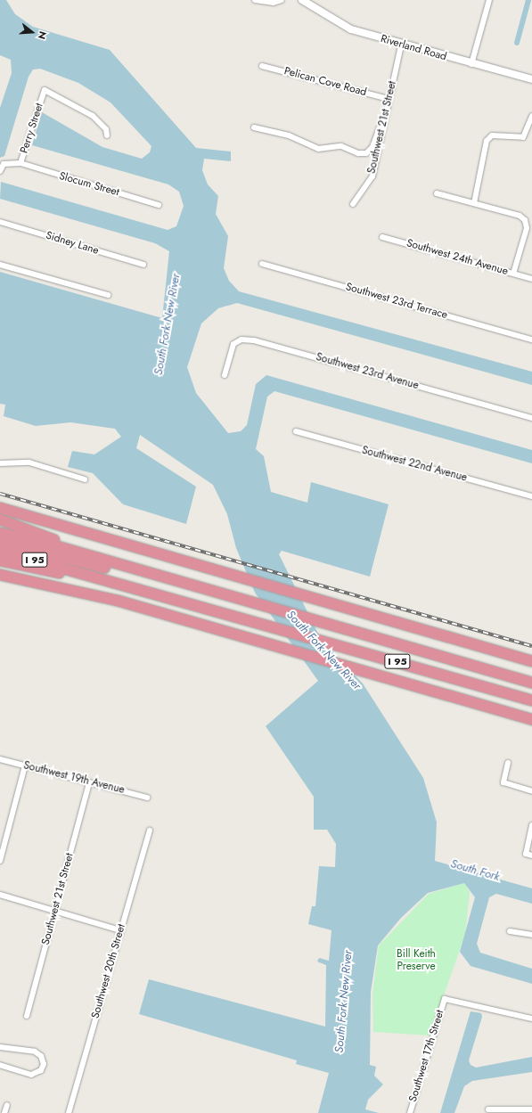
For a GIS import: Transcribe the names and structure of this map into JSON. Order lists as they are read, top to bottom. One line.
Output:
{"streets":{"highway":["I 95"],"street":["Riverland Road","Pelican Cove Road","Southwest 21st Street","Perry Street","Slocum Street","Sidney Lane","Southwest 24th Avenue","Southwest 23rd Terrace","Southwest 23rd Avenue","Southwest 22nd Avenue","Southwest 19th Avenue","Southwest 20th Street","Southwest 17th Street"]},"crossings":[["Riverland Road","Southwest 21st Street"],["Pelican Cove Road","Southwest 21st Street"],["Southwest 21st Street","Southwest 19th Avenue"],["Perry Street","Slocum Street"]],"water":["South Fork New River","South Fork"],"parks":["Bill Keith Preserve"],"north":"right"}
